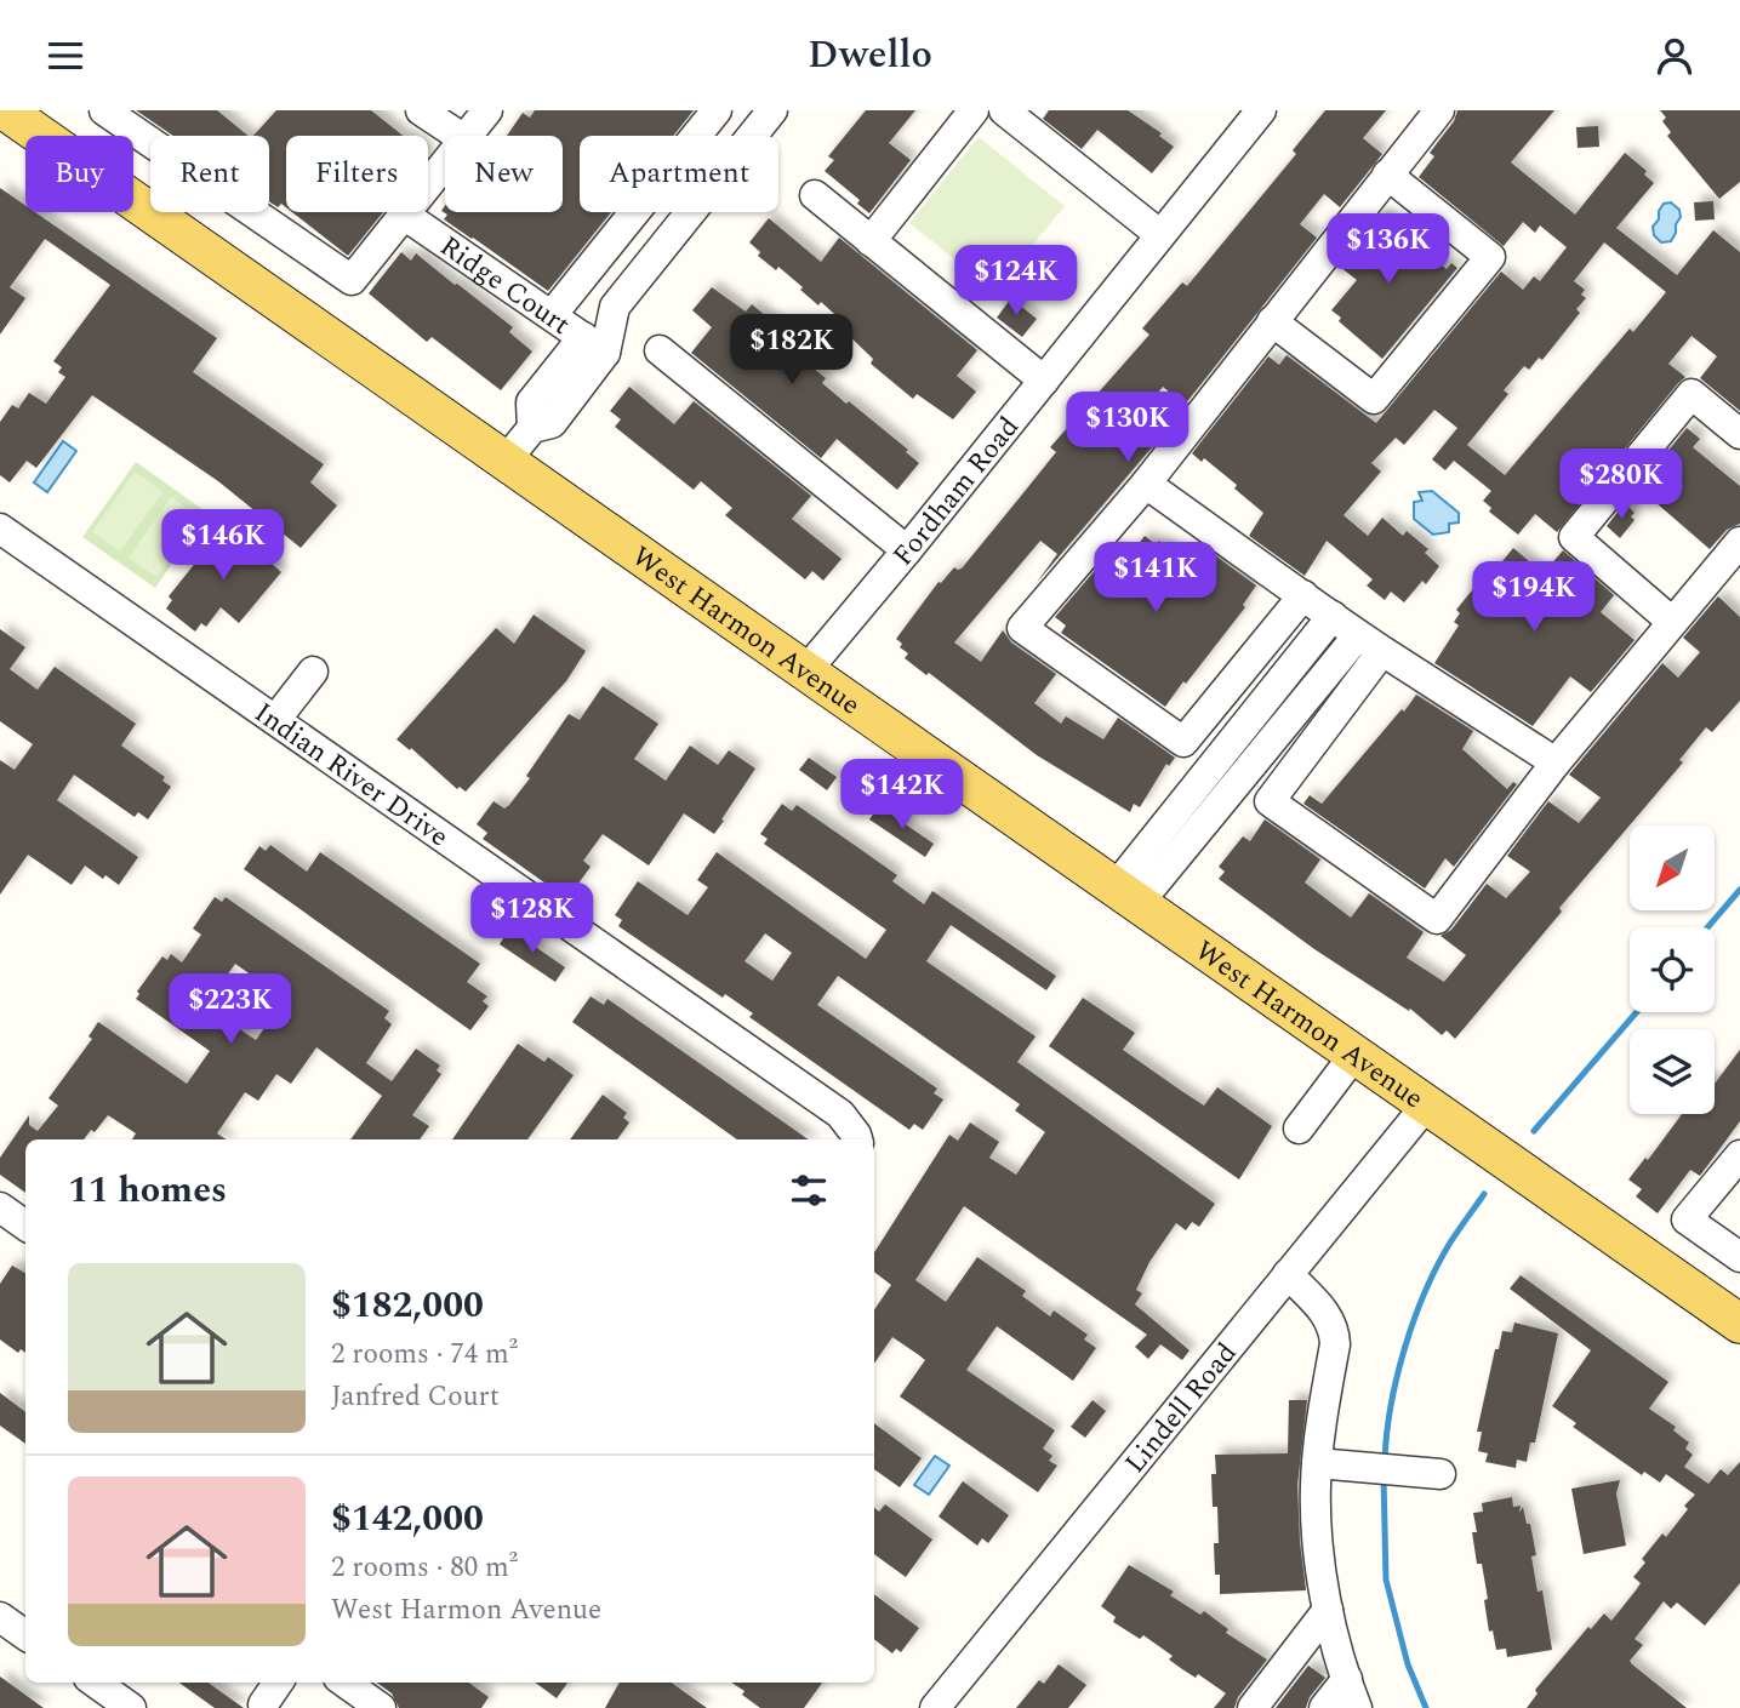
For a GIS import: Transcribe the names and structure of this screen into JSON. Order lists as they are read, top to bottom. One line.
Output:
{"streets":{"main road":["West Harmon Avenue"],"street":["Ridge Court","Fordham Road","Indian River Drive","Lindell Road"]},"crossings":[["Fordham Road","West Harmon Avenue"],["West Harmon Avenue","Lindell Road"]],"north":"bottom left","page":{"header":"Dwello","chip":["Buy","Rent","Filters","New","Apartment"],"price":["$136K","$124K","$182K","$130K","$280K","$146K","$141K","$194K","$142K","$128K","$223K"],"heading":"11 homes","list":[{"name":"$182,000","note":"2 rooms · 74 m² · Janfred Court"},{"name":"$142,000","note":"2 rooms · 80 m² · West Harmon Avenue"}]}}
